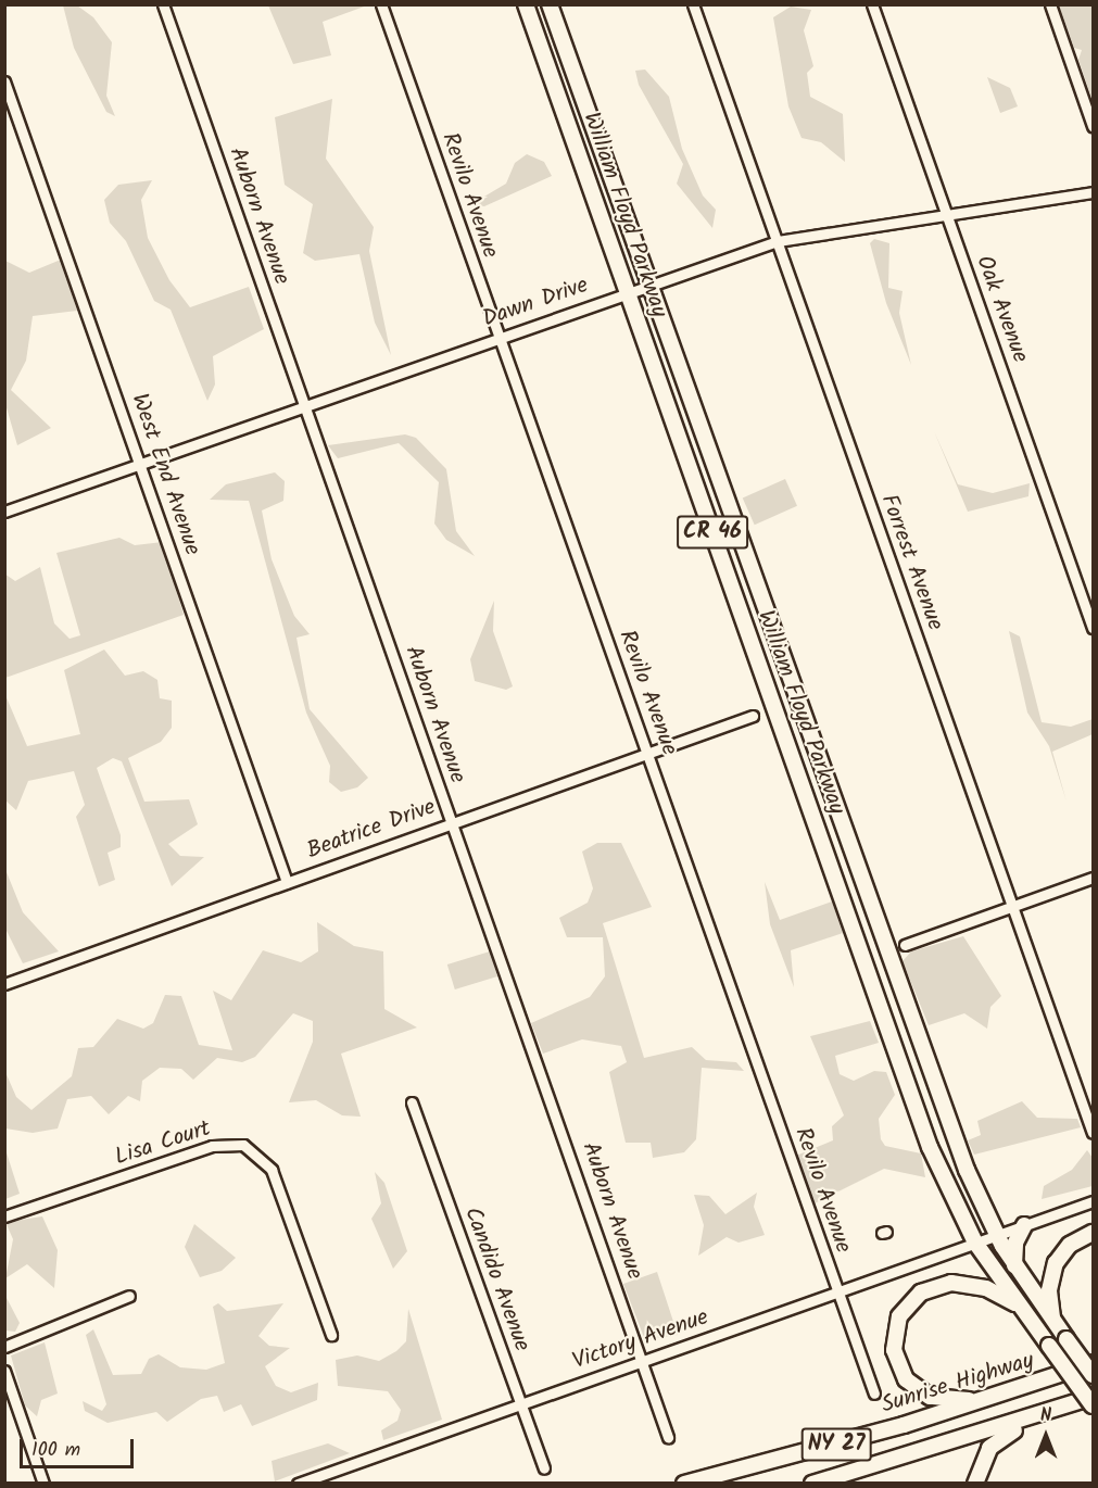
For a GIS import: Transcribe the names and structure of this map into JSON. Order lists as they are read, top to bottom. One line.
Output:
{"streets":{"highway":["William Floyd Parkway","CR 46","Sunrise Highway","NY 27"],"street":["Revilo Avenue","Auborn Avenue","Dawn Drive","Oak Avenue","West End Avenue","Forrest Avenue","Beatrice Drive","Lisa Court","Candido Avenue","Victory Avenue"]},"crossings":[["Revilo Avenue","Dawn Drive"],["Revilo Avenue","Beatrice Drive"],["Revilo Avenue","Victory Avenue"],["William Floyd Parkway","Dawn Drive"],["William Floyd Parkway","Victory Avenue"],["Auborn Avenue","Dawn Drive"],["Auborn Avenue","Beatrice Drive"],["Auborn Avenue","Victory Avenue"],["Dawn Drive","Oak Avenue"],["Dawn Drive","West End Avenue"],["Dawn Drive","Forrest Avenue"],["West End Avenue","Beatrice Drive"],["Candido Avenue","Victory Avenue"]],"scale_bar":"100 m","north":"top"}
